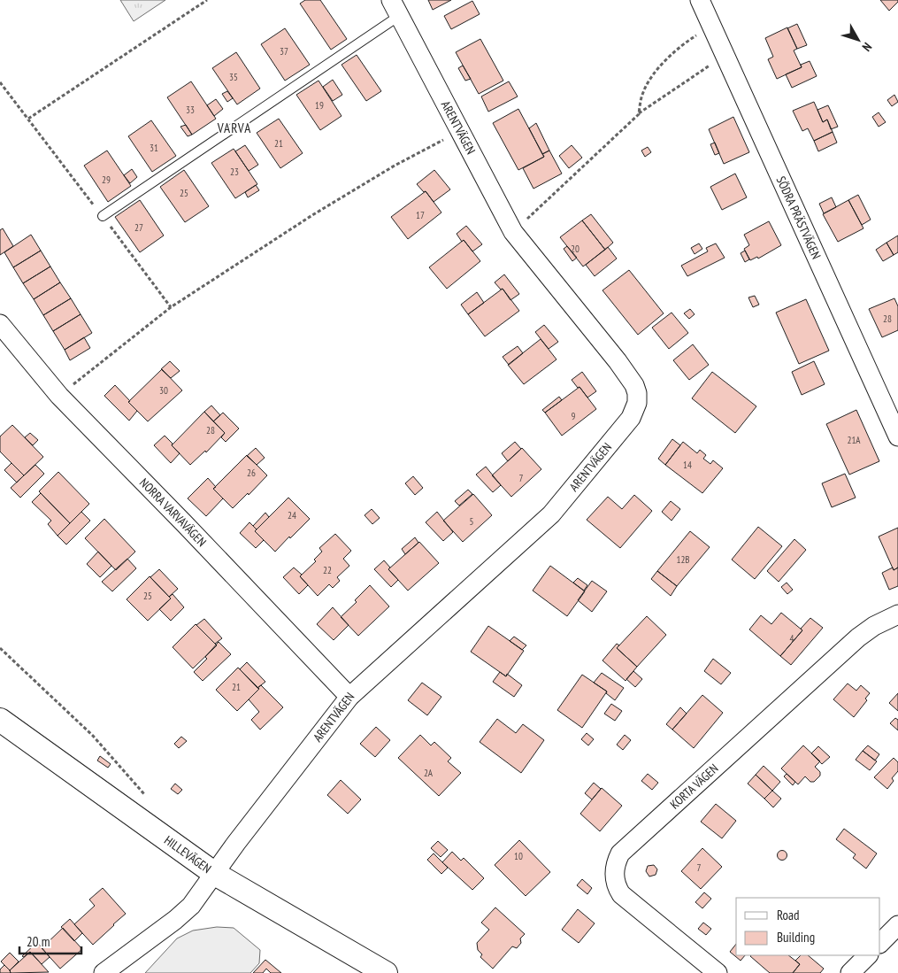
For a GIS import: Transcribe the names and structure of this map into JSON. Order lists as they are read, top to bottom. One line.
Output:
{"streets":{"street":["ARENTVÄGEN","SÖDRA PRÄSTVÄGEN","NORRA VARVAVÄGEN","KORTA VÄGEN","HILLEVÄGEN"]},"crossings":[["ARENTVÄGEN","NORRA VARVAVÄGEN"],["ARENTVÄGEN","HILLEVÄGEN"]],"districts":["VARVA"],"house_numbers":["37","35","19","33","21","31","23","29","25","17","27","20","28","30","9","28","21A","14","26","7","24","5","12B","22","25","4","21","2A","10","7"],"legend":["Road","Building"],"scale_bar":"20 m","north":"bottom right"}
